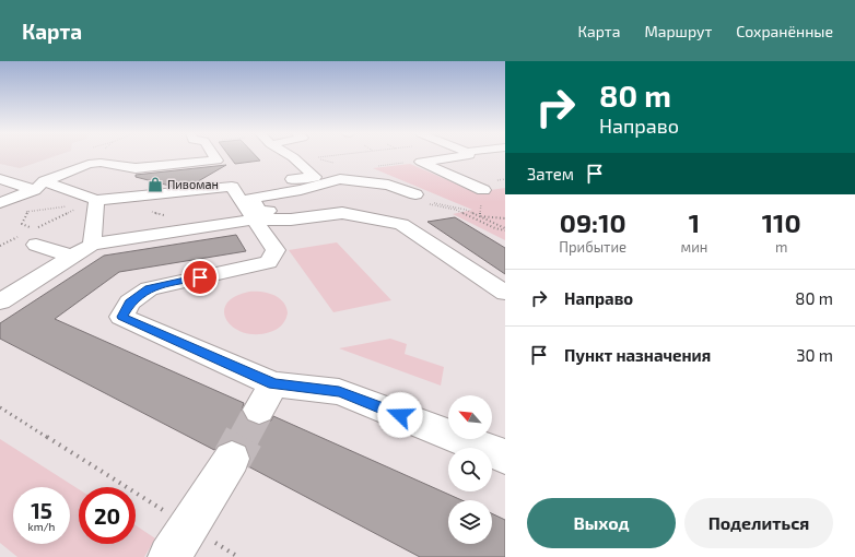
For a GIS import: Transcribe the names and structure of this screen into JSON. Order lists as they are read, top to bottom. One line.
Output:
{"places":{"shop":["Пивоман"]},"north":"top left","page":{"header":"Карта","nav":["Карта","Маршрут","Сохранённые"],"turn":["80 m","Направо"],"then":"Затем","eta":["09:10","Прибытие","1","мин","110","m"],"list":[{"name":"Направо","value":"80 m"},{"name":"Пункт назначения","value":"30 m"}],"speed":"15 km/h","limit":"20","buttons":["Выход","Поделиться"]}}
